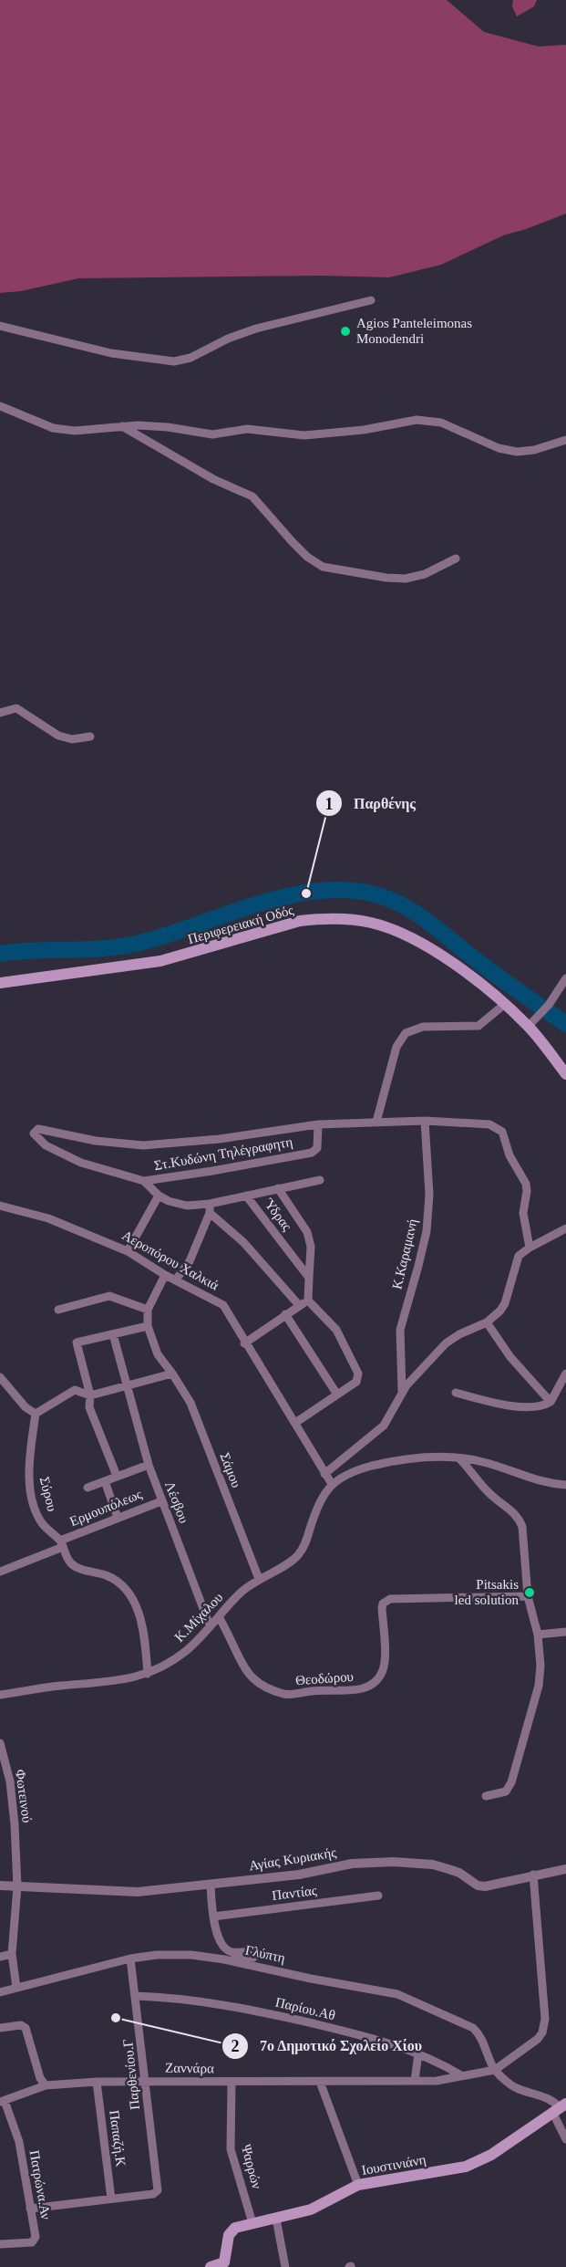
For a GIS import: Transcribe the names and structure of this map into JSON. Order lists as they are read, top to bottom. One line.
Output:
{"streets":{"main road":["Περιφερειακή Οδός","Ιουστινιάνη"],"street":["Στ.Κυδώνη Τηλέγραφητη","Ύδρας","Κ.Καραμανή","Αεροπόρου Χαλκιά","Σάμου","Σύρου","Λέσβου","Ερμουπόλεως","Κ.Μίχαλου","Θεοδώρου","Φωτεινού","Αγίας Κυριακής","Παντίας","Γλύπτη","Παρίου.Αθ","Ζαννάρα","Παρθενίου.Γ","Παπαζή.Κ","Ψαρρών","Πατρώνα.Αν"]},"crossings":[["Στ.Κυδώνη Τηλέγραφητη","Ύδρας"],["Αεροπόρου Χαλκιά","Κ.Μίχαλου"],["Σάμου","Κ.Μίχαλου"],["Σύρου","Ερμουπόλεως"],["Σύρου","Κ.Μίχαλου"],["Λέσβου","Ερμουπόλεως"],["Λέσβου","Κ.Μίχαλου"],["Κ.Μίχαλου","Θεοδώρου"],["Φωτεινού","Αγίας Κυριακής"],["Φωτεινού","Γλύπτη"],["Γλύπτη","Ζαννάρα"],["Γλύπτη","Παρθενίου.Γ"],["Παρίου.Αθ","Ζαννάρα"],["Παρίου.Αθ","Παρθενίου.Γ"],["Ζαννάρα","Παρθενίου.Γ"],["Ζαννάρα","Παπαζή.Κ"],["Ζαννάρα","Ψαρρών"],["Ζαννάρα","Πατρώνα.Αν"],["Παρθενίου.Γ","Παπαζή.Κ"],["Ιουστινιάνη","Ψαρρών"]],"places":["Agios Panteleimonas Monodendri","Παρθένης","Pitsakis led solution","7ο Δημοτικό Σχολείο Χίου"]}
